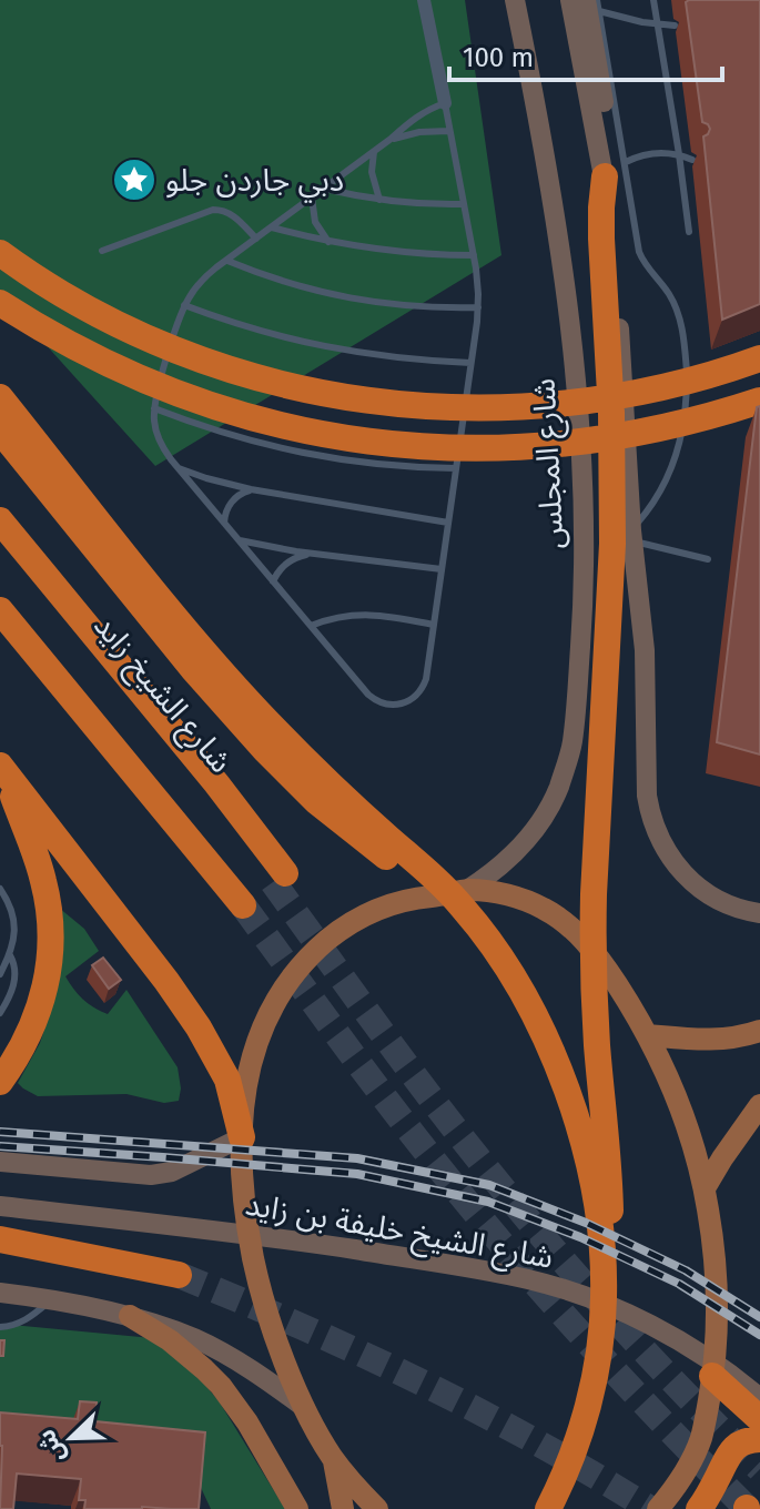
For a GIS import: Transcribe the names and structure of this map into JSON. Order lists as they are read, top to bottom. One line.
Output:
{"streets":{"highway":["شارع الشيخ زايد"],"main road":["شارع المجلس","شارع الشيخ خليفة بن زايد"]},"places":{"place":["دبي جاردن جلو"]},"scale_bar":"100 m","north":"bottom left"}
